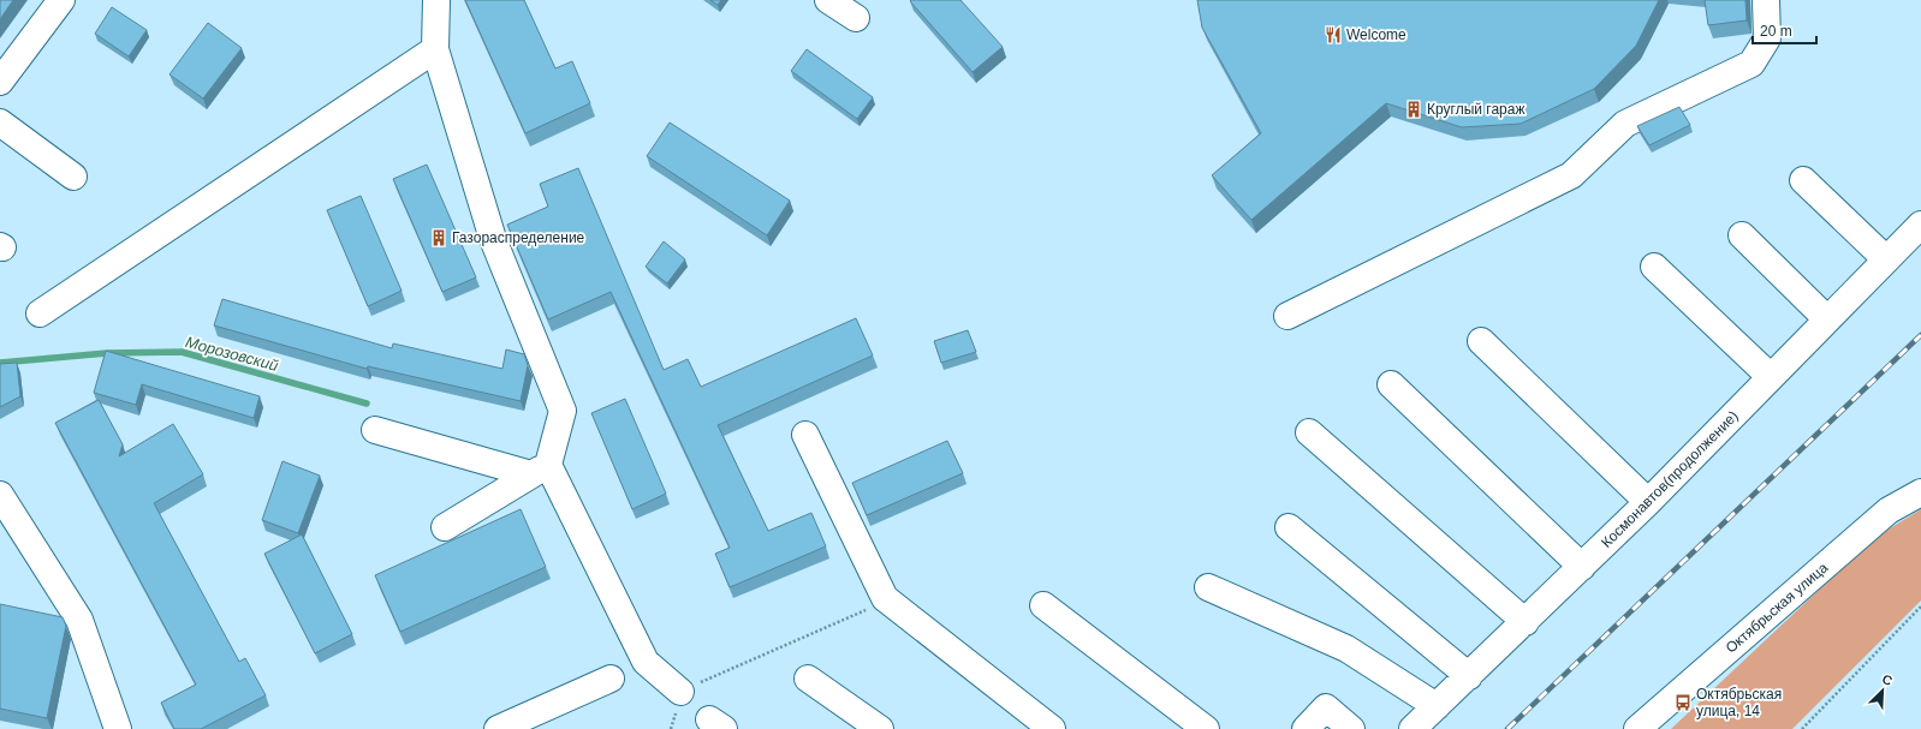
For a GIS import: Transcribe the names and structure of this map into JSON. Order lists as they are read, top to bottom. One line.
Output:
{"streets":{"street":["Космонавтов(продолжение)","Октябрьская улица"]},"water":["Морозовский"],"places":{"restaurant":["Welcome"],"building":["Круглый гараж","Газораспределение"],"bus stop":["Октябрьская улица, 14"]},"scale_bar":"20 m","north":"top right"}
